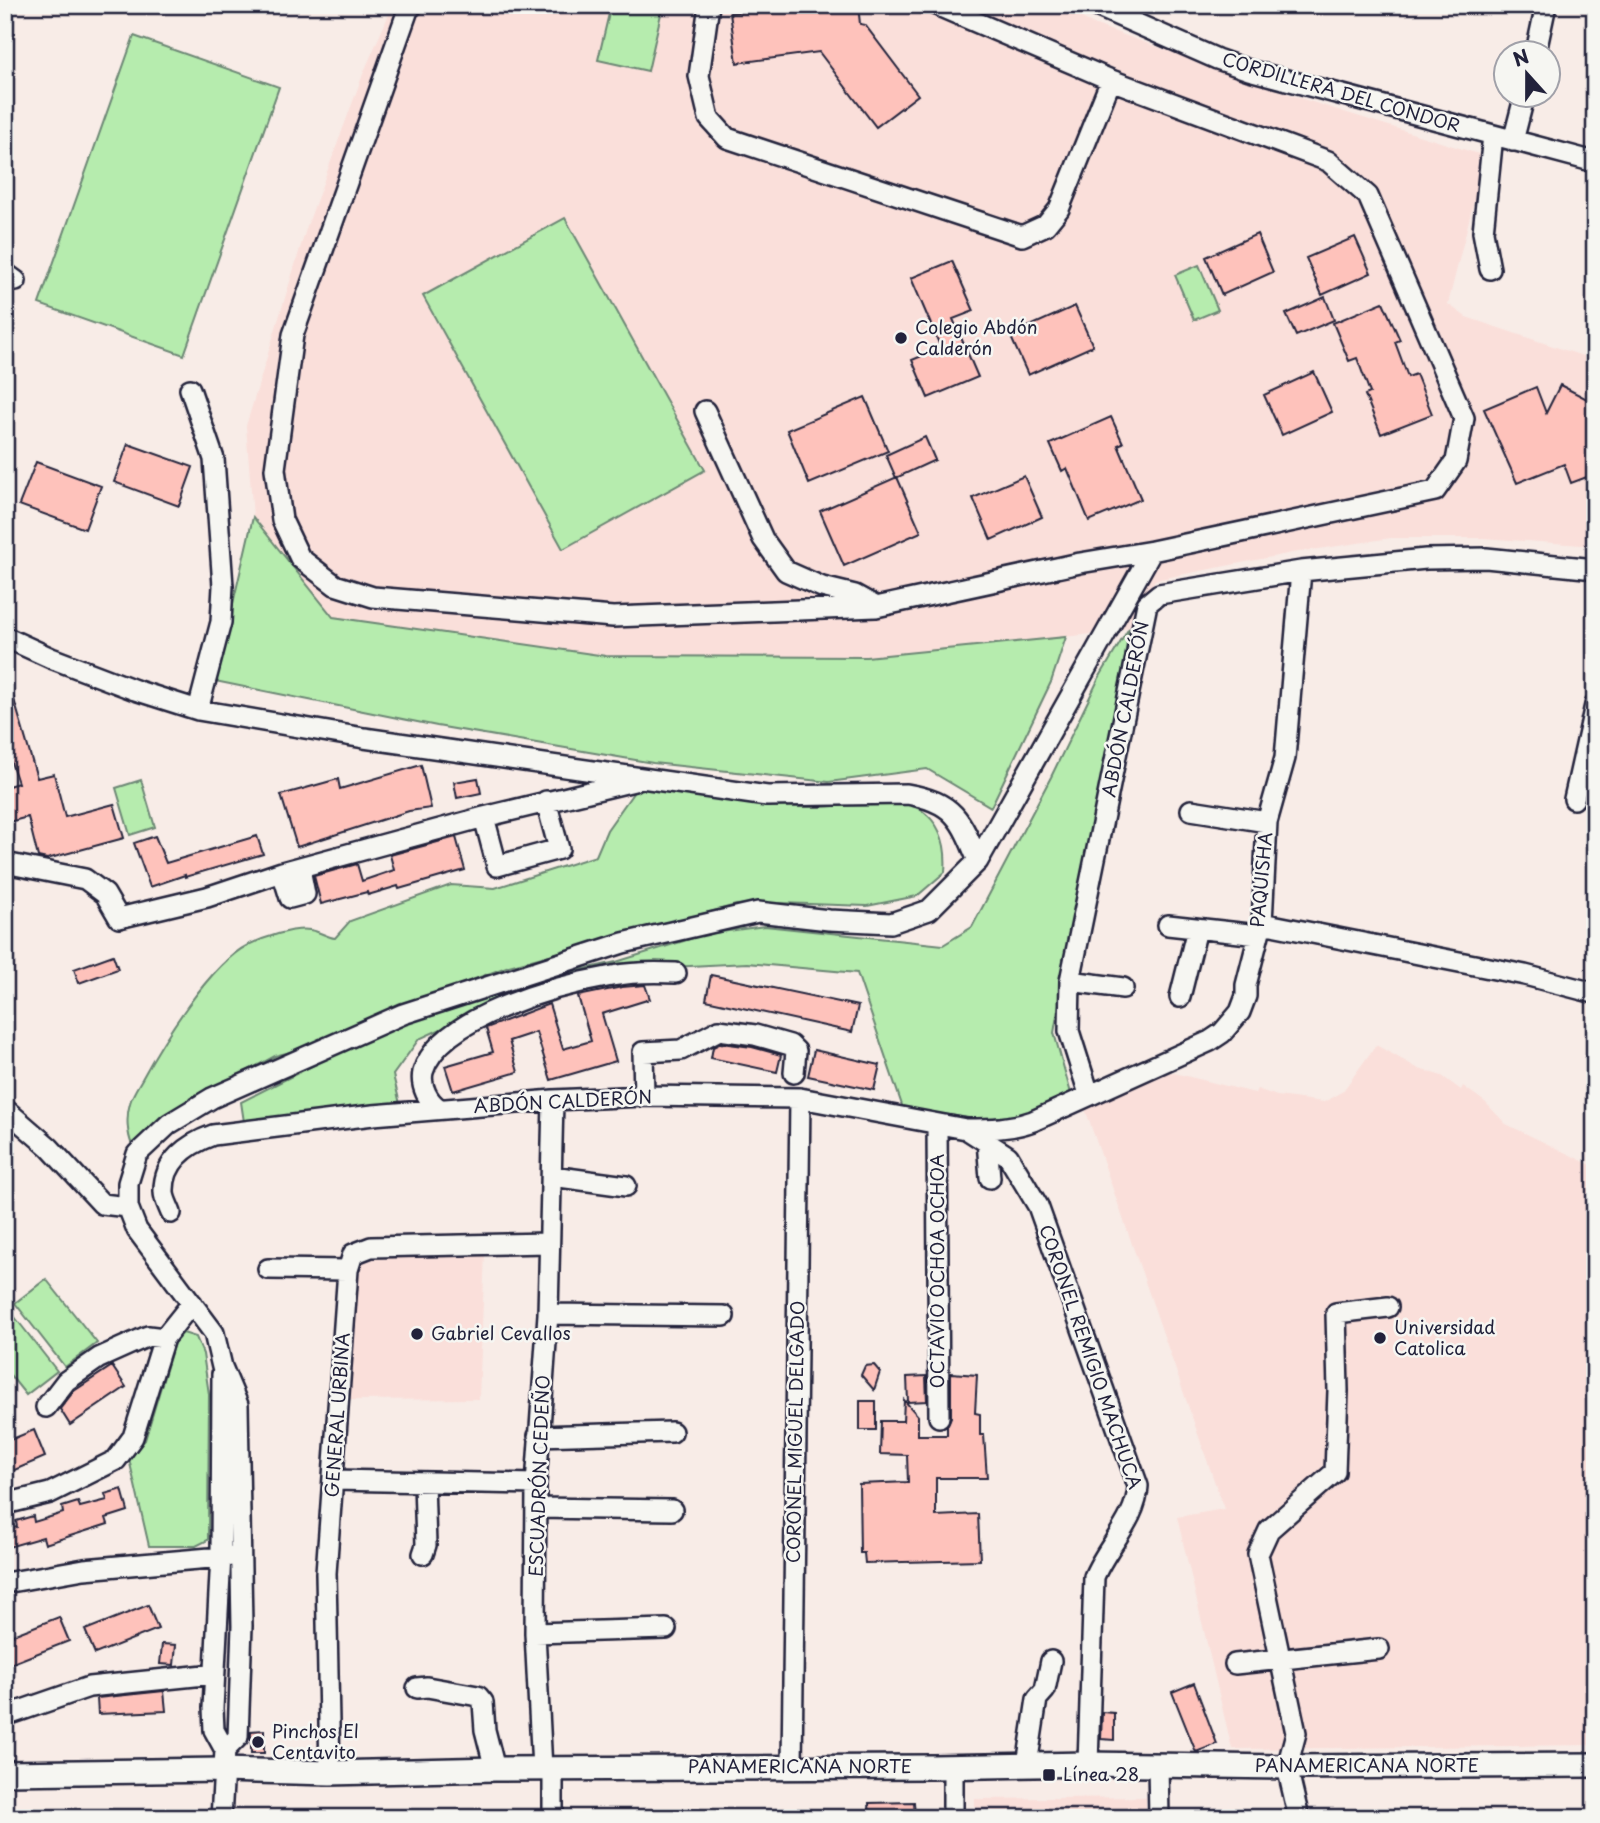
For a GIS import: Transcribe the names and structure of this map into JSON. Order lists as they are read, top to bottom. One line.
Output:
{"streets":{"main road":["PANAMERICANA NORTE"],"street":["CORDILLERA DEL CONDOR","ABDÓN CALDERÓN","PAQUISHA","OCTAVIO OCHOA OCHOA","CORONEL REMIGIO MACHUCA","GENERAL URBINA","CORONEL MIGUEL DELGADO","ESCUADRÓN CEDEÑO"]},"crossings":[["ABDÓN CALDERÓN","PAQUISHA"],["ABDÓN CALDERÓN","OCTAVIO OCHOA OCHOA"],["ABDÓN CALDERÓN","CORONEL REMIGIO MACHUCA"],["ABDÓN CALDERÓN","CORONEL MIGUEL DELGADO"],["ABDÓN CALDERÓN","ESCUADRÓN CEDEÑO"],["CORONEL REMIGIO MACHUCA","PANAMERICANA NORTE"],["GENERAL URBINA","PANAMERICANA NORTE"],["CORONEL MIGUEL DELGADO","PANAMERICANA NORTE"],["ESCUADRÓN CEDEÑO","PANAMERICANA NORTE"]],"places":{"other":["Colegio Abdón Calderón","Gabriel Cevallos","Universidad Catolica","Pinchos El Centavito"],"transit":["Línea 28"]},"north":"top"}
